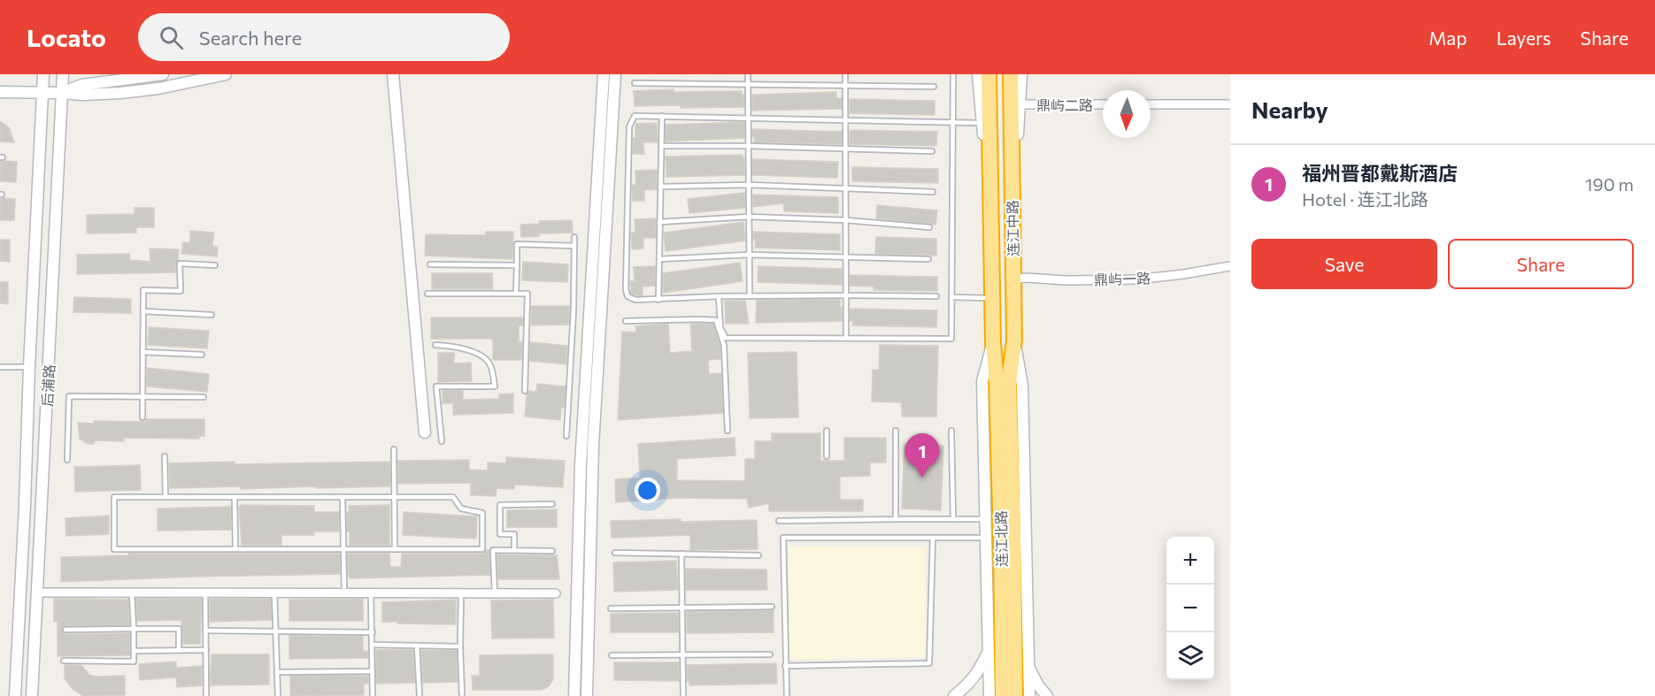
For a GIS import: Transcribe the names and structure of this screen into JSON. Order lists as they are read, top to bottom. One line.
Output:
{"streets":{"highway":["连江中路","连江北路"],"main road":["后浦路"],"street":["鼎屿二路","鼎屿一路"]},"crossings":[["连江中路","鼎屿一路"],["连江中路","连江北路"]],"north":"bottom","page":{"header":"Locato","search":"Search here","nav":["Map","Layers","Share"],"heading":"Nearby","list":[{"mark":"1","name":"福州晋都戴斯酒店","note":"Hotel · 连江北路","value":"190 m"}],"buttons":["Save","Share"],"pins":"1","map_buttons":["+","−"]}}
